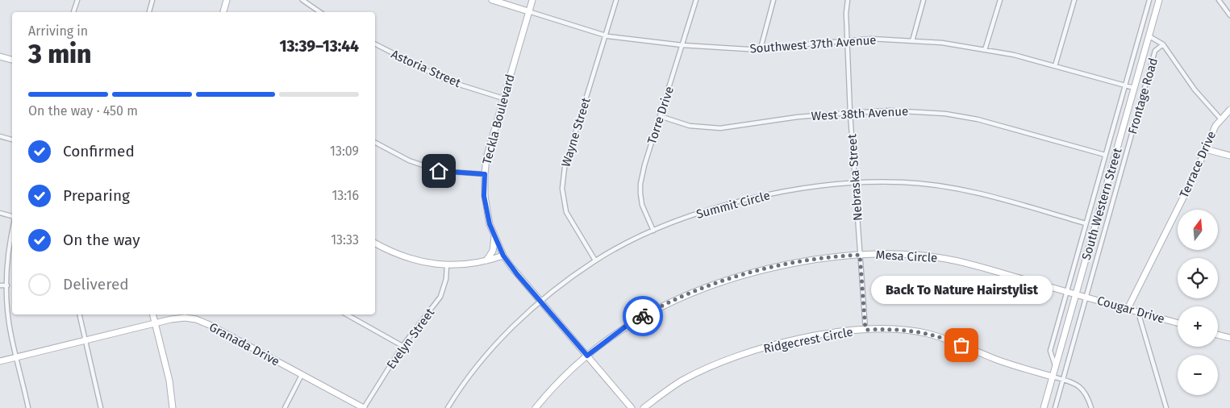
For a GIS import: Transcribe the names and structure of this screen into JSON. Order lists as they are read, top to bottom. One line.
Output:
{"streets":{"street":["Southwest 37th Avenue","Astoria Street","Frontage Road","West 38th Avenue","Torre Drive","Teckla Boulevard","Wayne Street","Terrace Drive","Nebraska Street","South Western Street","Summit Circle","Mesa Circle","Cougar Drive","Evelyn Street","Ridgecrest Circle","Granada Drive"]},"crossings":[["Southwest 37th Avenue","Torre Drive"],["Southwest 37th Avenue","Teckla Boulevard"],["Southwest 37th Avenue","Wayne Street"],["Southwest 37th Avenue","Nebraska Street"],["Southwest 37th Avenue","South Western Street"],["Astoria Street","Teckla Boulevard"],["Frontage Road","Cougar Drive"],["West 38th Avenue","Torre Drive"],["West 38th Avenue","Nebraska Street"],["Torre Drive","Summit Circle"],["Teckla Boulevard","Summit Circle"],["Teckla Boulevard","Mesa Circle"],["Wayne Street","Summit Circle"],["Terrace Drive","Cougar Drive"],["Nebraska Street","Summit Circle"],["Nebraska Street","Mesa Circle"],["Nebraska Street","Ridgecrest Circle"],["South Western Street","Mesa Circle"],["South Western Street","Cougar Drive"],["South Western Street","Ridgecrest Circle"],["Mesa Circle","Cougar Drive"],["Evelyn Street","Granada Drive"]],"places":["Back To Nature Hairstylist"],"north":"top","page":{"heading":["3 min","Arriving in","13:39–13:44"],"bar":"On the way · 450 m","list":[["Confirmed","13:09"],["Preparing","13:16"],["On the way","13:33"],"Delivered"],"map_buttons":["+","−"],"bubble":"Back To Nature Hairstylist"}}
